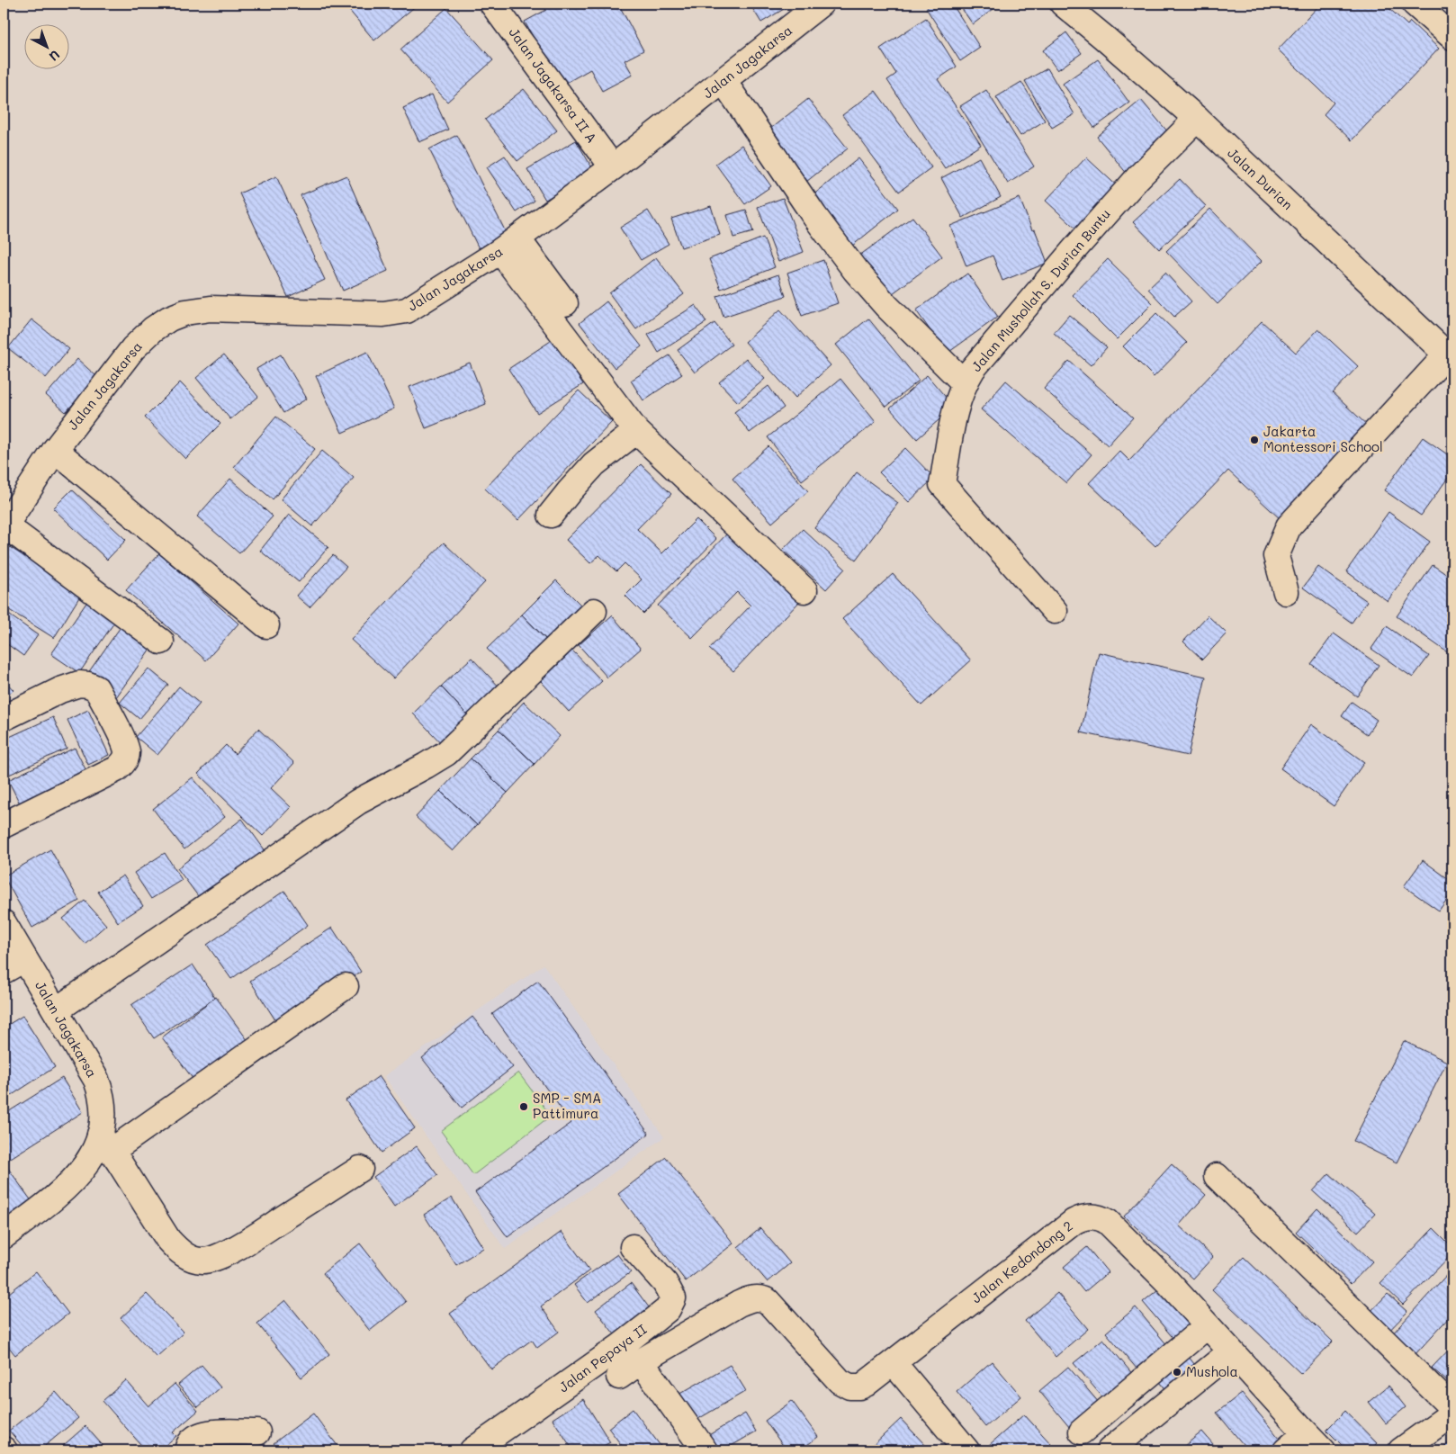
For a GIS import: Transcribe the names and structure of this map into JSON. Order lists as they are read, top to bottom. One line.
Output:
{"streets":{"street":["Jalan Jagakarsa","Jalan Jagakarsa II A","Jalan Durian","Jalan Mushollah S. Durian Buntu","Jalan Kedondong 2","Jalan Pepaya II"]},"crossings":[["Jalan Jagakarsa","Jalan Jagakarsa II A"],["Jalan Durian","Jalan Mushollah S. Durian Buntu"]],"places":["Jakarta Montessori School","SMP - SMA Pattimura","Mushola"],"north":"bottom right"}
